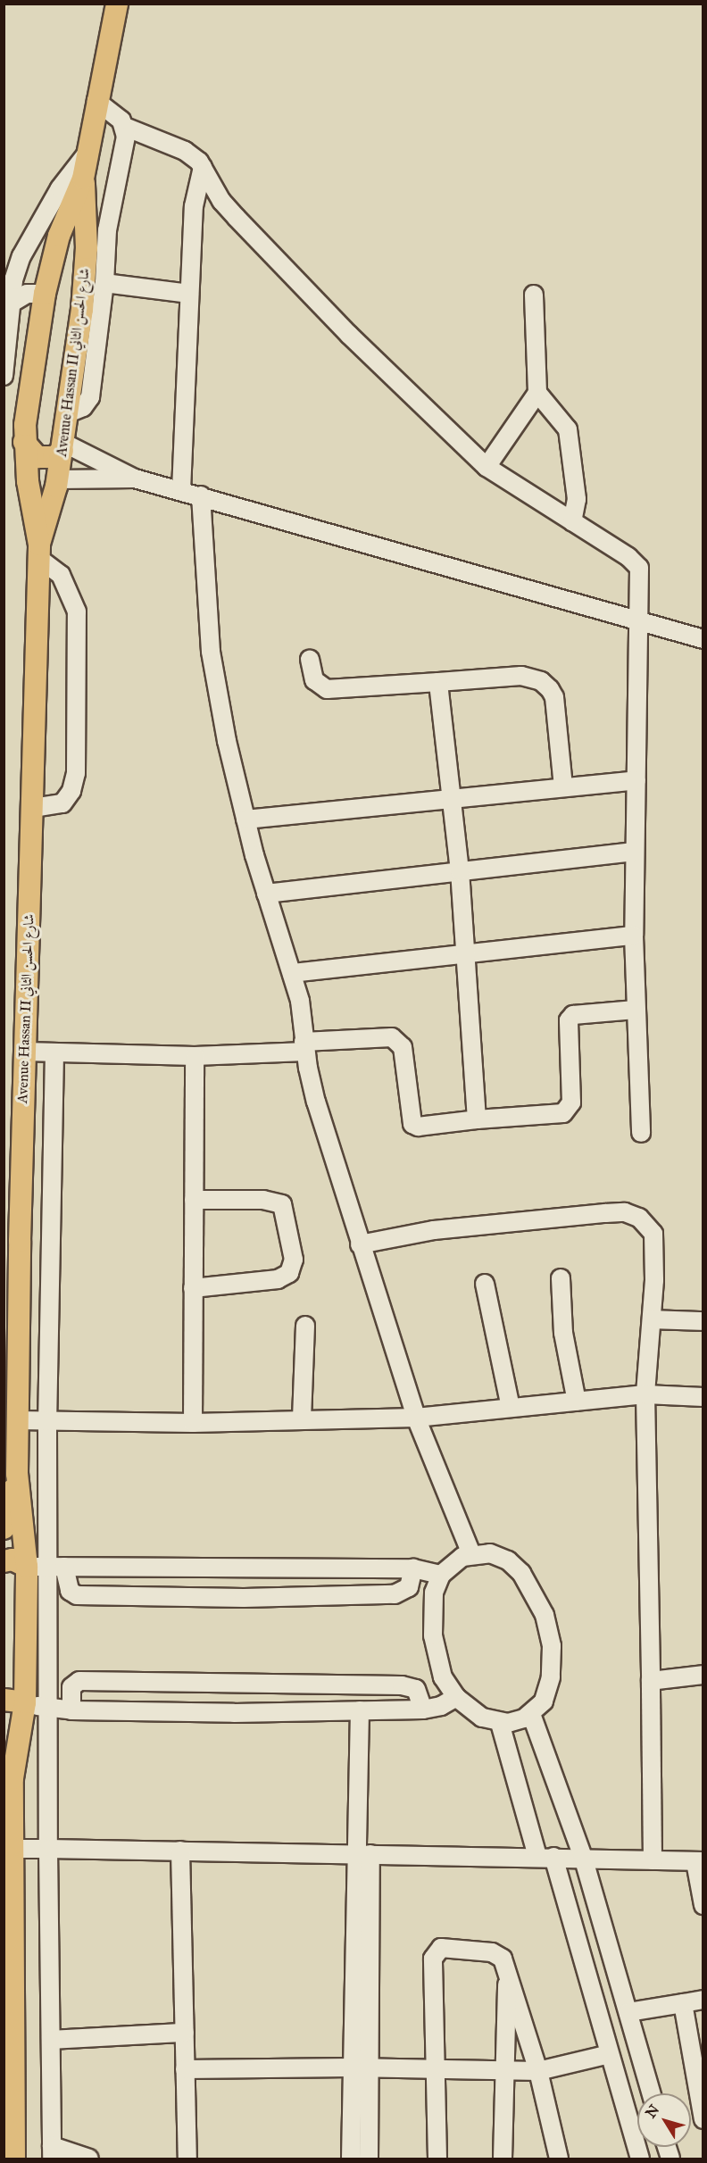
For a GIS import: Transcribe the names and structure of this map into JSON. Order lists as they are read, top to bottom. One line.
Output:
{"streets":{"main road":["Avenue Hassan II شارع الحسن الثاني"]},"north":"top left"}
